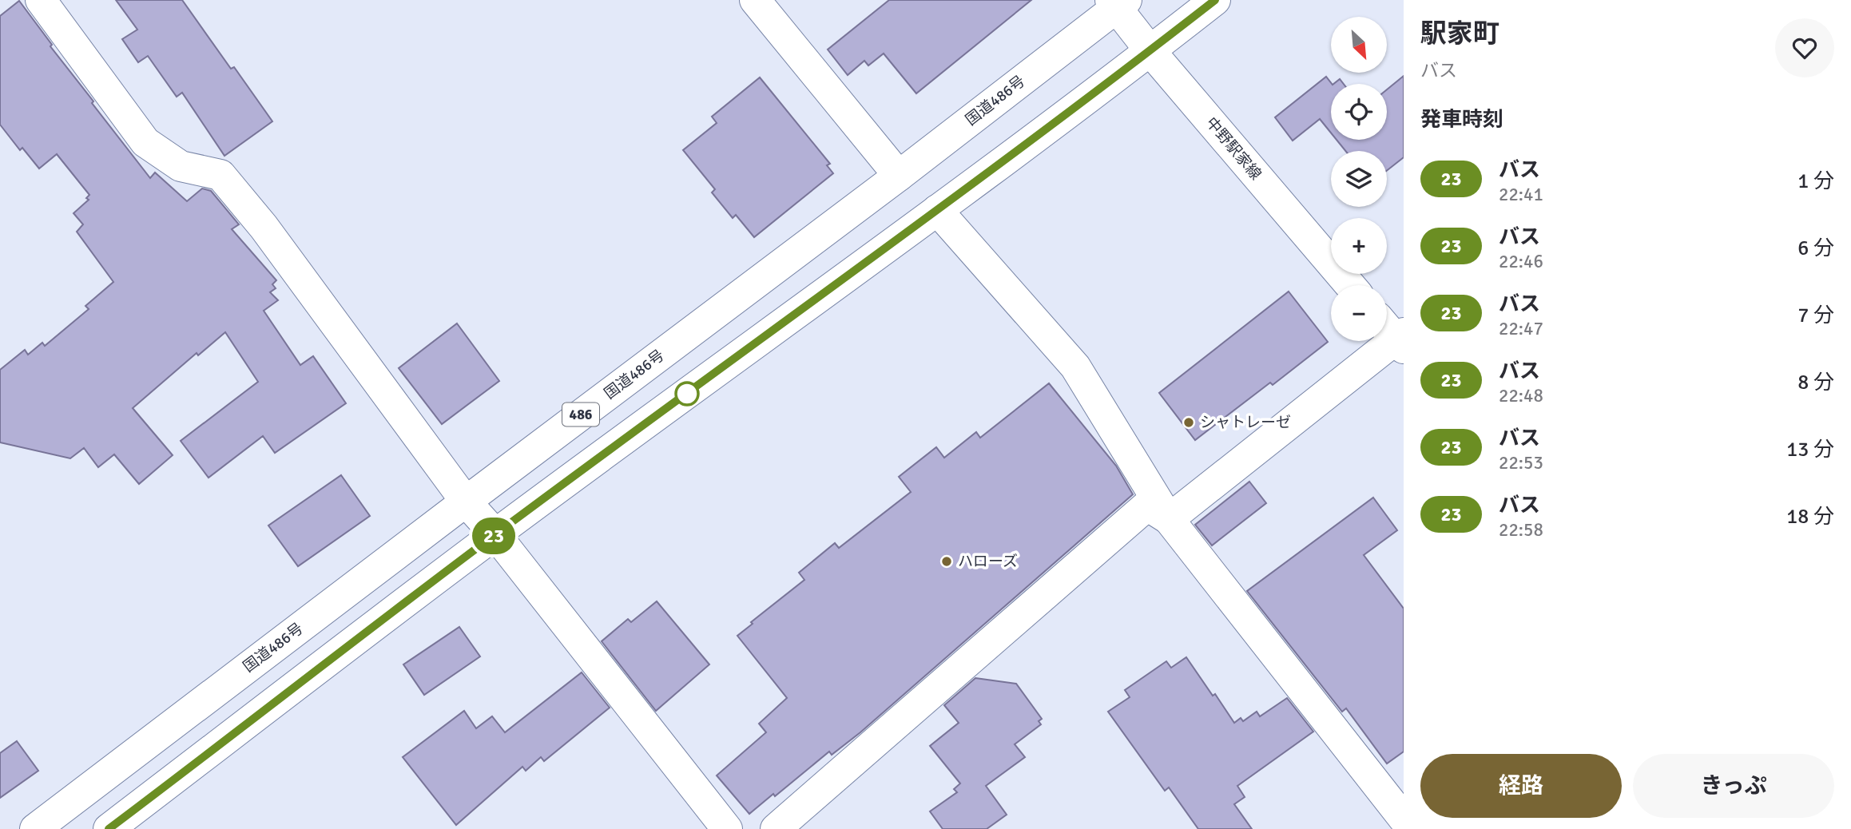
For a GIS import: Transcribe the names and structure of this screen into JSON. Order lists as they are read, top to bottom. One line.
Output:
{"streets":{"main road":["国道486号","中野駅家線","486"]},"crossings":[["国道486号","中野駅家線"]],"places":["シャトレーゼ","ハローズ"],"lines":["bus line 23"],"north":"bottom right","page":{"on_map":"23","heading":[["駅家町","バス"],"発車時刻"],"map_buttons":["+","−"],"list":[{"mark":"23","name":"バス","note":"22:41","value":"1 分"},{"mark":"23","name":"バス","note":"22:46","value":"6 分"},{"mark":"23","name":"バス","note":"22:47","value":"7 分"},{"mark":"23","name":"バス","note":"22:48","value":"8 分"},{"mark":"23","name":"バス","note":"22:53","value":"13 分"},{"mark":"23","name":"バス","note":"22:58","value":"18 分"}],"buttons":["経路","きっぷ"]}}
